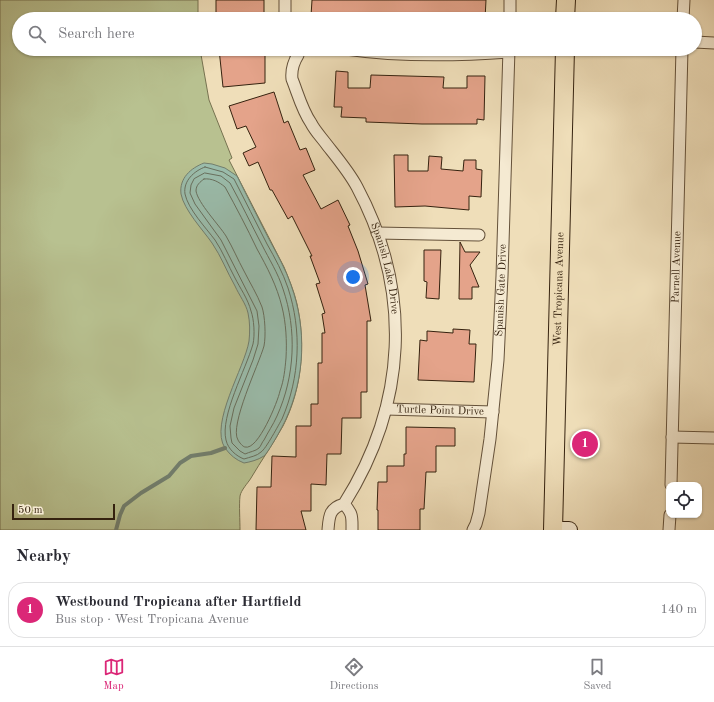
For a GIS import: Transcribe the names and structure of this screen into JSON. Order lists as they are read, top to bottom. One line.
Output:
{"streets":{"main road":["West Tropicana Avenue"],"street":["Parnell Avenue","Spanish Lake Drive","Spanish Gate Drive","Turtle Point Drive"]},"crossings":[["Spanish Lake Drive","Turtle Point Drive"],["Spanish Gate Drive","Turtle Point Drive"]],"scale_bar":"50 m","page":{"search":"Search here","pins":"1","scale":"50 m","heading":"Nearby","list":[{"mark":"1","name":"Westbound Tropicana after Hartfield","note":"Bus stop · West Tropicana Avenue","value":"140 m"}],"nav":["Map","Directions","Saved"]}}
